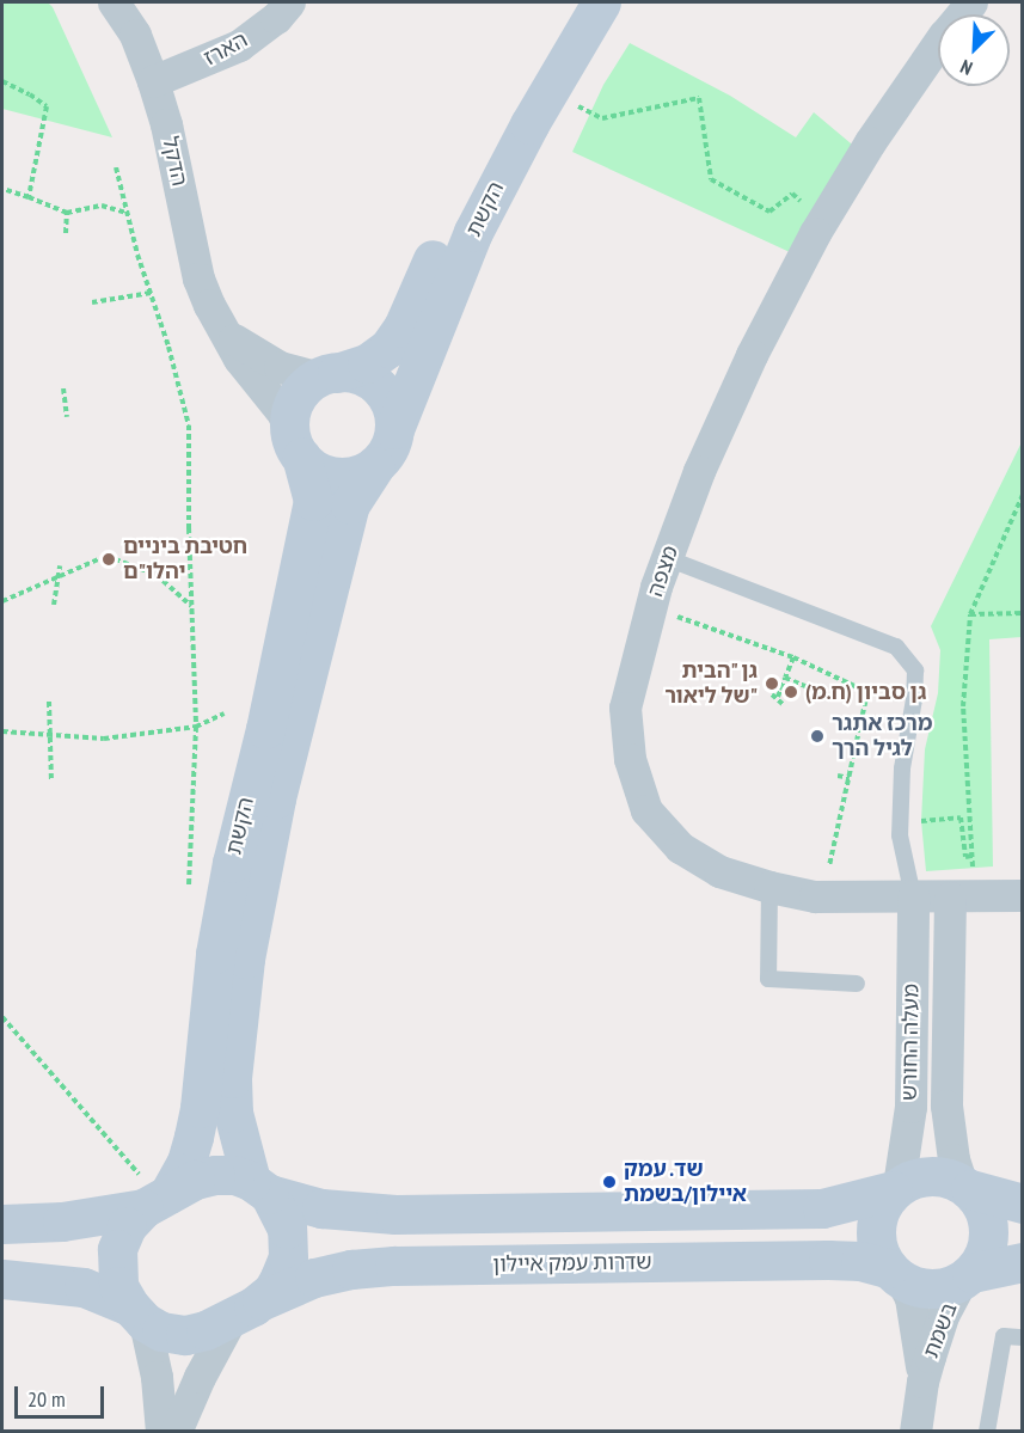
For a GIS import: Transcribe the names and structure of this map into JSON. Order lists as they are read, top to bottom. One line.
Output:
{"streets":{"street":["הארז","הדקל","הקשת","מצפה","מעלה החורש","שדרות עמק איילון","בשמת"]},"crossings":[["הארז","הדקל"],["הדקל","הקשת"],["הקשת","שדרות עמק איילון"],["מצפה","מעלה החורש"],["מעלה החורש","שדרות עמק איילון"],["מעלה החורש","בשמת"],["שדרות עמק איילון","בשמת"]],"places":["חטיבת ביניים יהלו\"ם","גן \"הבית של ליאור\"","גן סביון (ח.מ)","מרכז אתגר לגיל הרך","שד. עמק איילון/בשמת"],"scale_bar":"20 m","north":"bottom left"}
